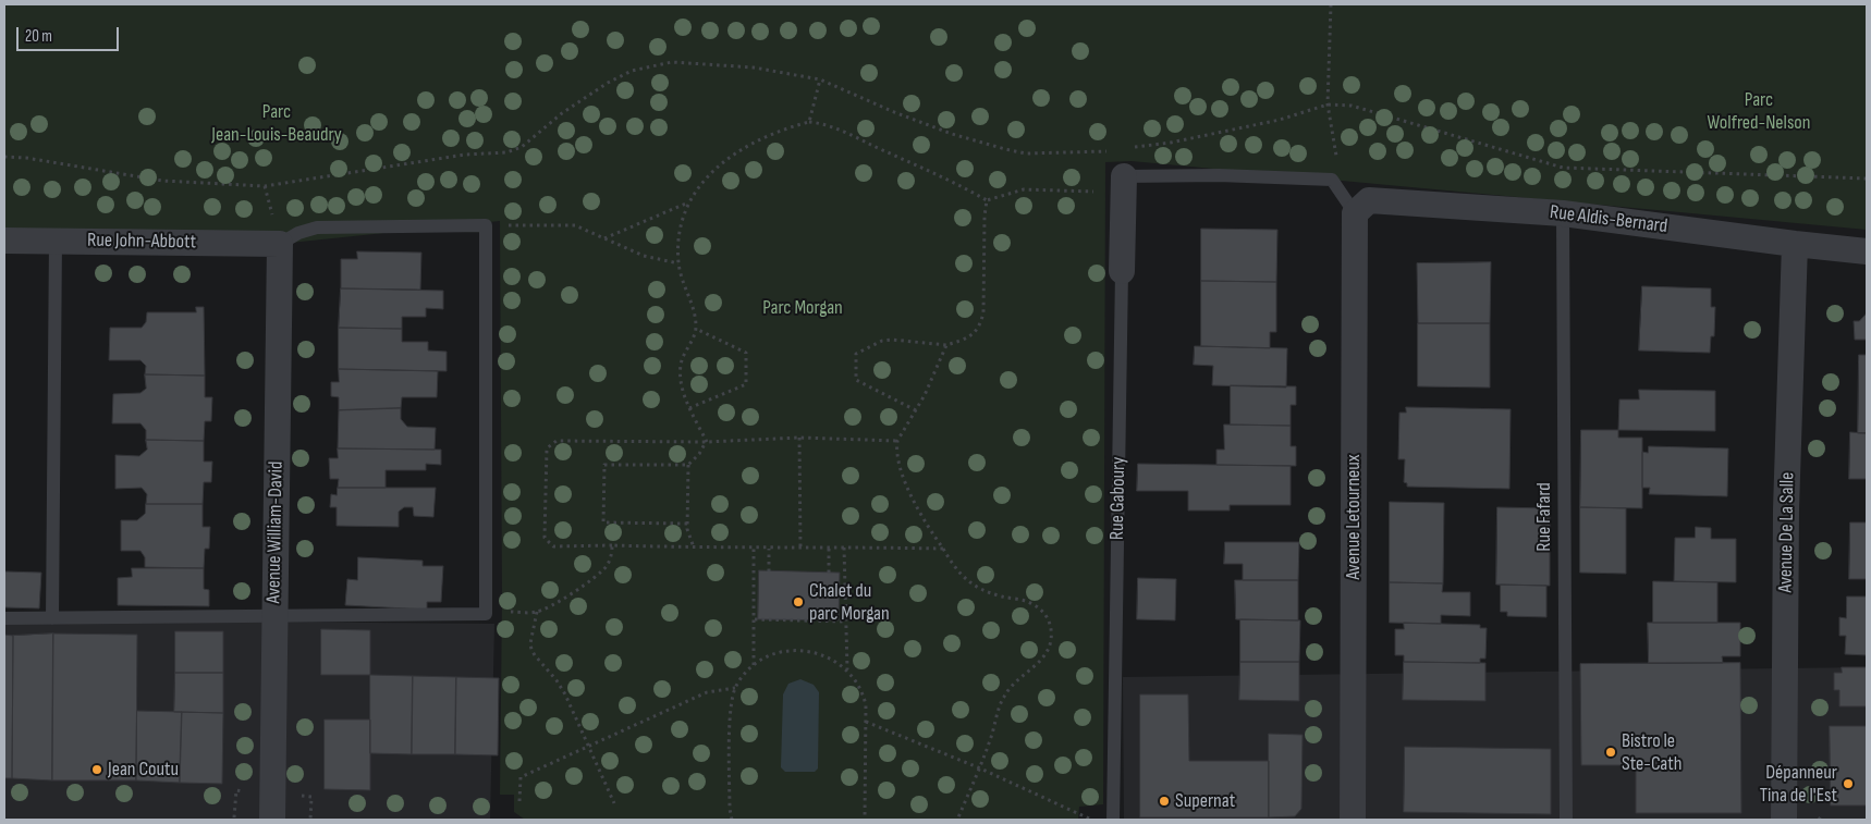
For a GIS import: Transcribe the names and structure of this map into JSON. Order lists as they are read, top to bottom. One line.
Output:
{"streets":{"street":["Rue Aldis-Bernard","Rue John-Abbott","Rue Gaboury","Avenue Letourneux","Avenue William-David","Avenue De La Salle"],"lane":["Rue Fafard"]},"crossings":[["Rue Aldis-Bernard","Avenue Letourneux"],["Rue Aldis-Bernard","Rue Fafard"],["Rue Aldis-Bernard","Avenue De La Salle"],["Rue John-Abbott","Avenue William-David"]],"parks":["Parc Wolfred-Nelson","Parc Jean-Louis-Beaudry","Parc Morgan"],"places":["Chalet du parc Morgan","Bistro le Ste-Cath","Jean Coutu","Dépanneur Tina de l'Est","Supernat"],"scale_bar":"20 m"}
